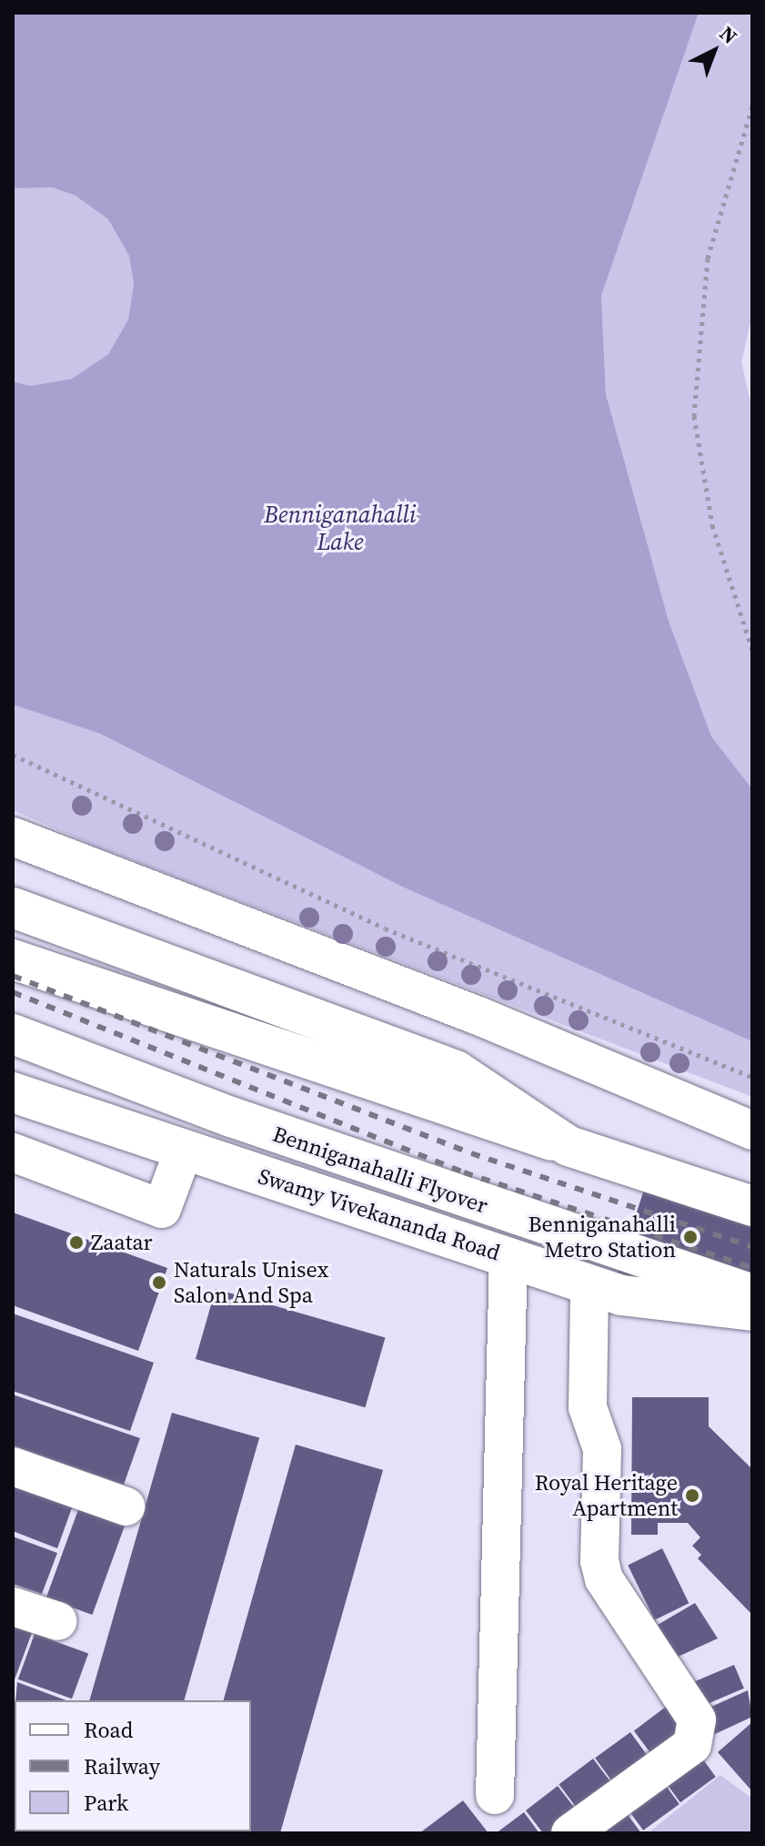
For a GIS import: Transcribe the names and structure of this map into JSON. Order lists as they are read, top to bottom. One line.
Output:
{"streets":{"main road":["Benniganahalli Flyover","Swamy Vivekananda Road"]},"water":["Benniganahalli Lake"],"places":["Benniganahalli Metro Station","Zaatar","Naturals Unisex Salon And Spa","Royal Heritage Apartment"],"legend":["Road","Railway","Park"],"north":"top right"}
